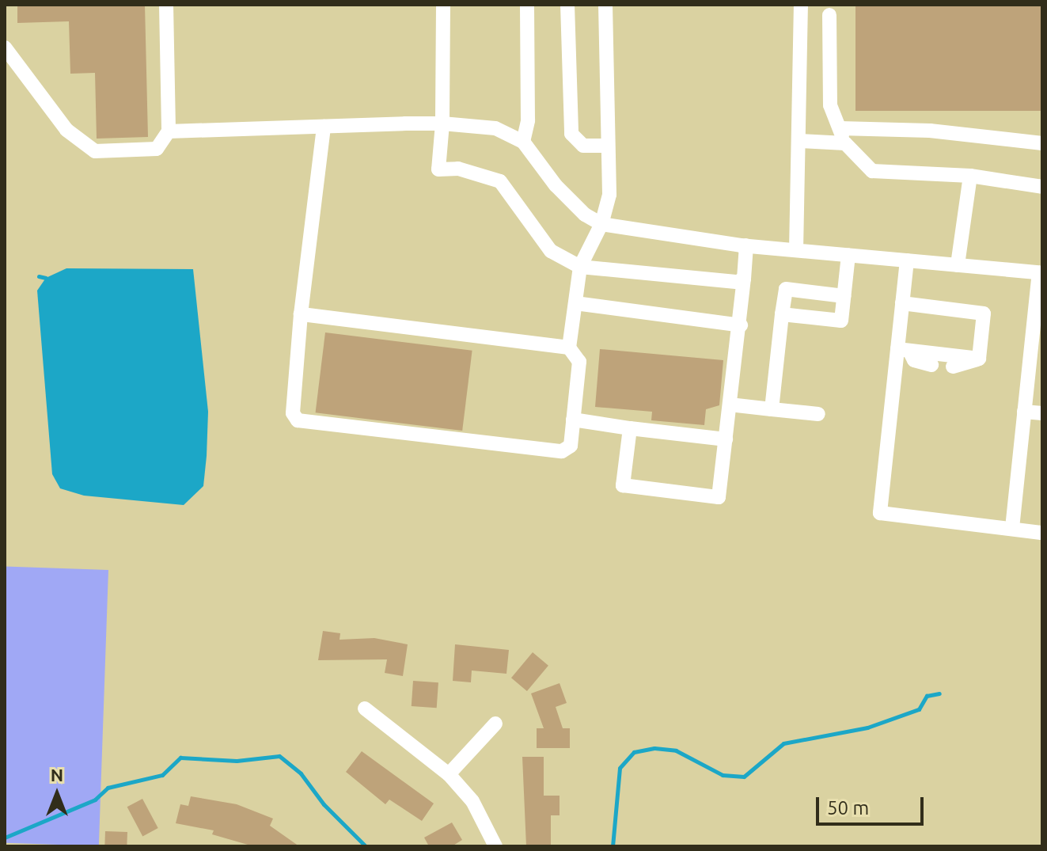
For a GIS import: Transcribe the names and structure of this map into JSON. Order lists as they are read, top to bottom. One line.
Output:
{"scale_bar":"50 m","north":"top"}
